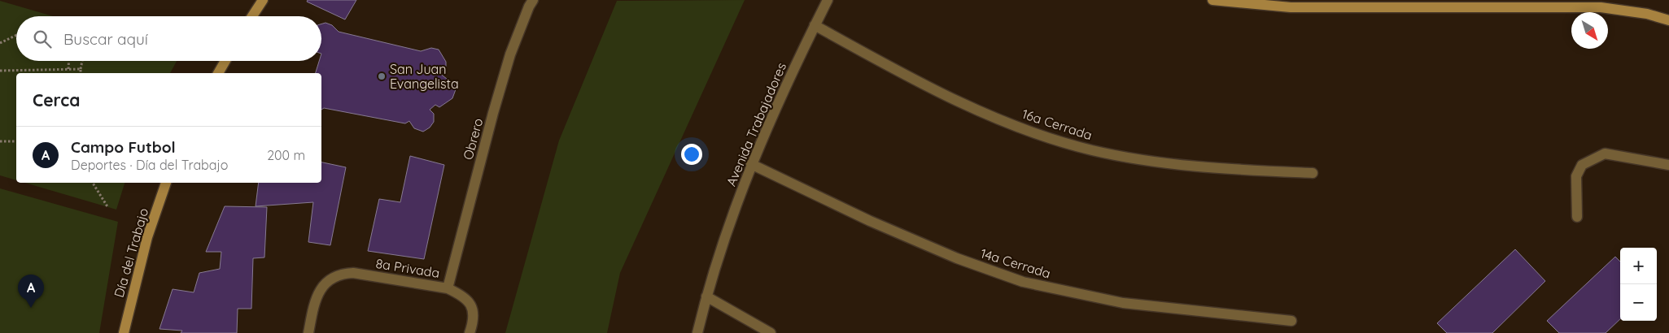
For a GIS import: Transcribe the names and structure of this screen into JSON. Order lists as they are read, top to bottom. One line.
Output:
{"streets":{"street":["Avenida Trabajadores","16a Cerrada","Obrero","Día del Trabajo","14a Cerrada","8a Privada"]},"crossings":[["Avenida Trabajadores","16a Cerrada"],["Avenida Trabajadores","14a Cerrada"],["Obrero","8a Privada"]],"places":["San Juan Evangelista"],"north":"bottom right","page":{"search":"Buscar aquí","heading":"Cerca","list":[{"mark":"A","name":"Campo Futbol","note":"Deportes · Día del Trabajo","value":"200 m"}],"map_buttons":["+","−"],"pins":"A"}}
